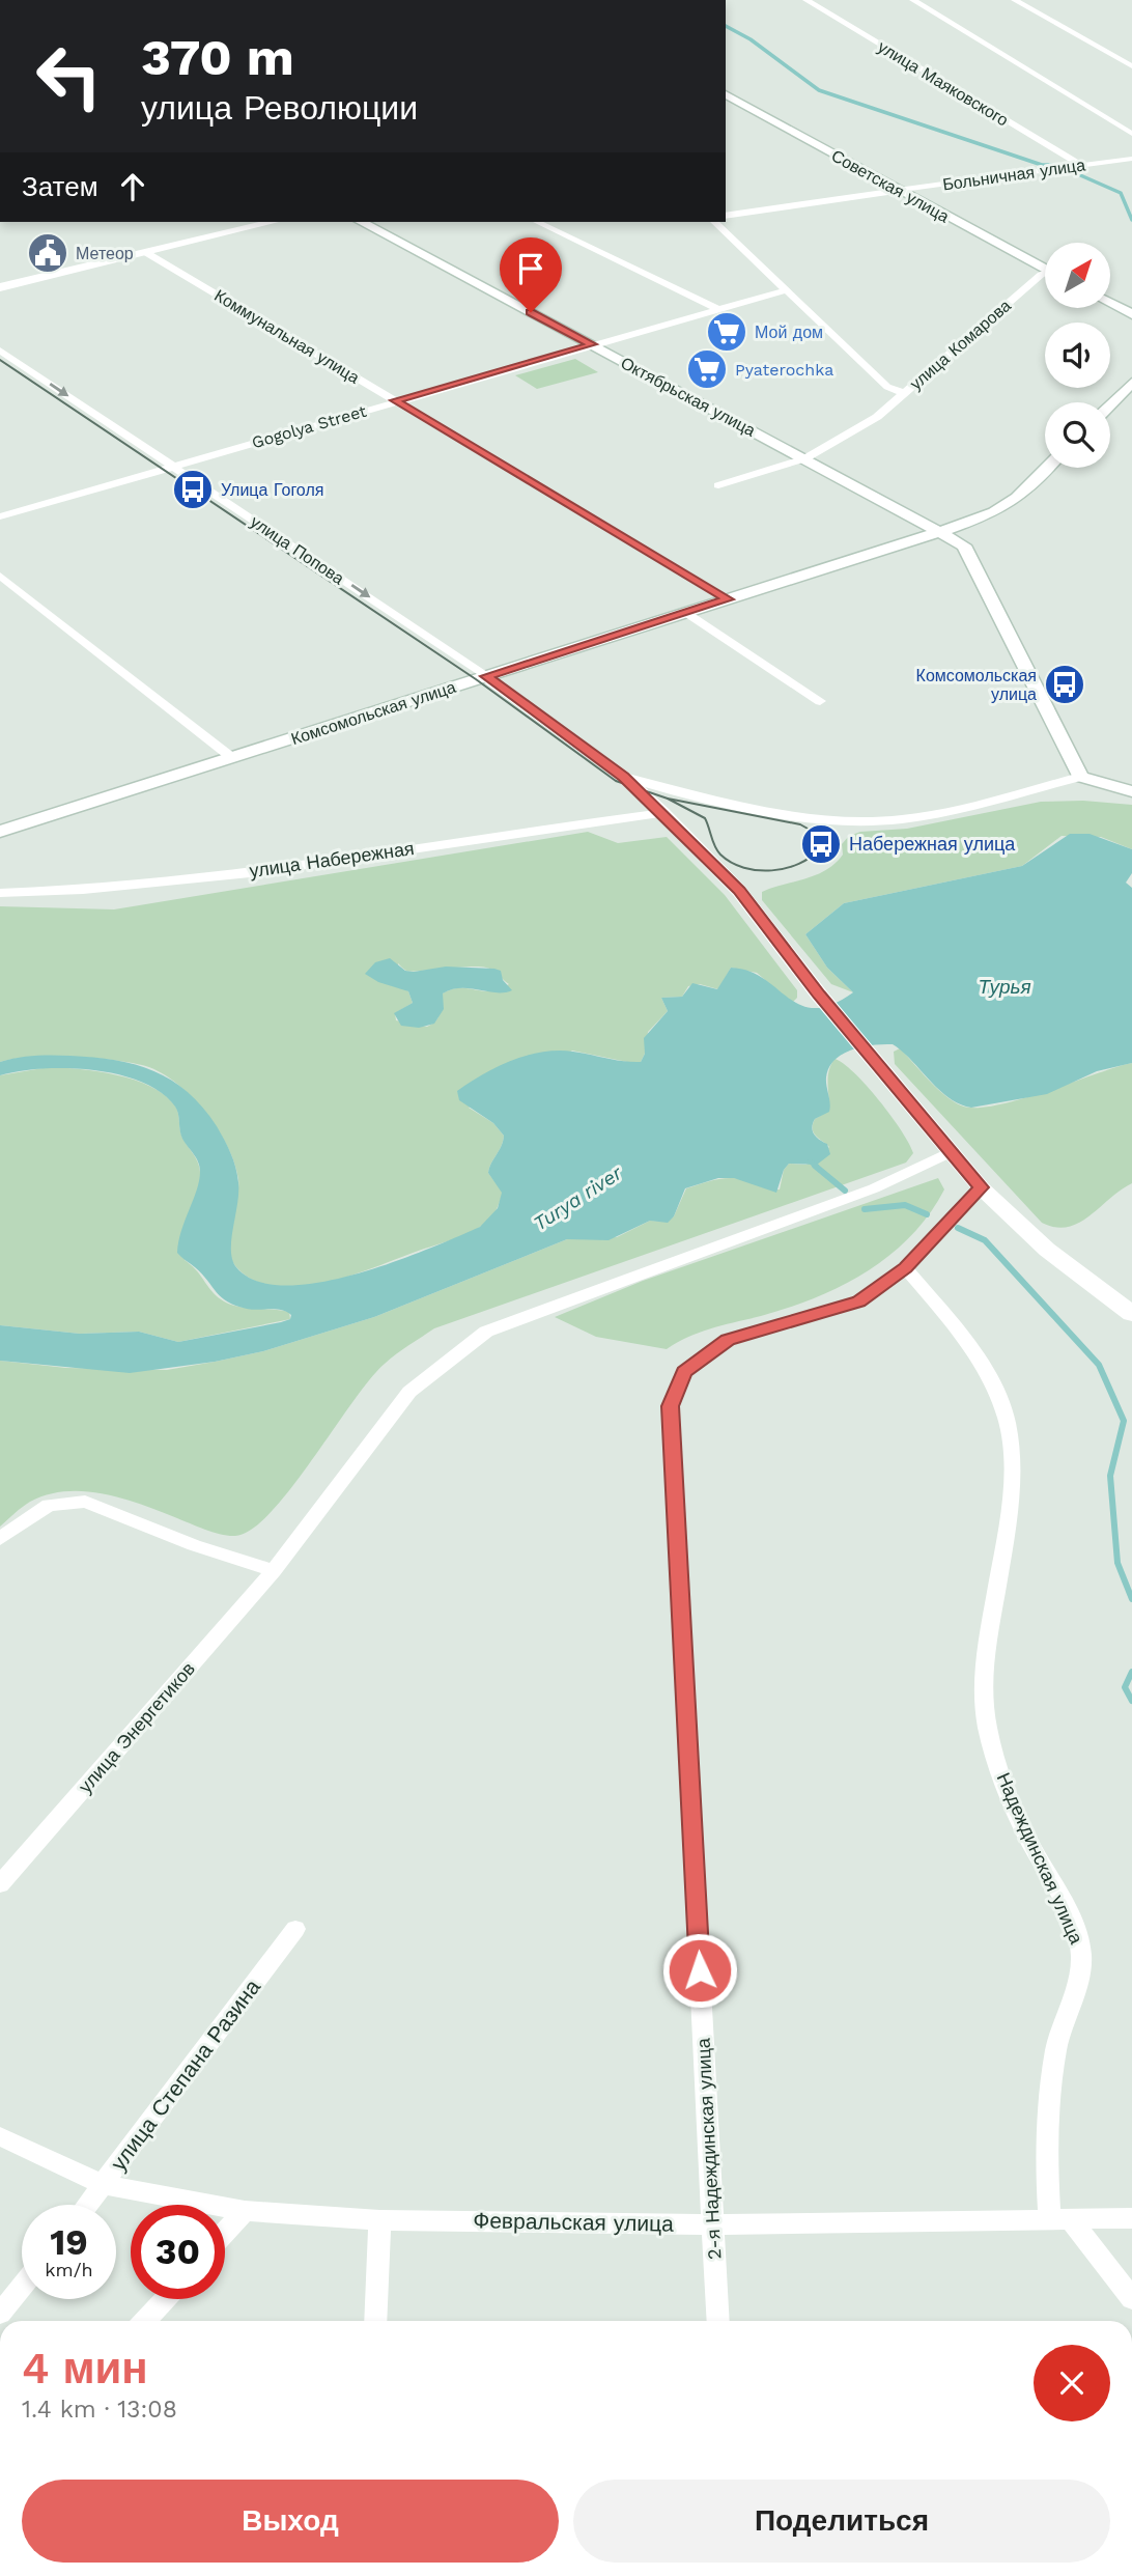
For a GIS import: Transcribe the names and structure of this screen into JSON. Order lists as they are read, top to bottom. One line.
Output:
{"streets":{"main road":["Больничная улица","Советская улица","Октябрьская улица","Комсомольская улица"],"street":["улица Маяковского","Коммунальная улица","улица Комарова","Gogolya Street","улица Попова","улица Набережная","улица Энергетиков","Надеждинская улица","улица Степана Разина","2-я Надеждинская улица","Февральская улица"]},"crossings":[["улица Маяковского","Больничная улица"],["Больничная улица","Советская улица"],["Коммунальная улица","Gogolya Street"],["Коммунальная улица","Комсомольская улица"],["улица Комарова","Gogolya Street"],["Октябрьская улица","Gogolya Street"],["Октябрьская улица","Комсомольская улица"],["Gogolya Street","улица Попова"],["улица Попова","Комсомольская улица"],["Надеждинская улица","2-я Надеждинская улица"],["Надеждинская улица","Февральская улица"],["улица Степана Разина","Февральская улица"],["2-я Надеждинская улица","Февральская улица"]],"one_way":["улица Попова"],"water":["Турья","Turya river"],"places":{"public building":["Метеор"],"supermarket":["Мой дом","Pyaterochka"],"bus stop":["Улица Гоголя","Комсомольская улица","Набережная улица"]},"north":"top right","page":{"turn":["370 m","улица Революции"],"then":"Затем","speed":"19 km/h","limit":"30","heading":["4 мин","1.4 km · 13:08"],"buttons":["Выход","Поделиться"]}}
